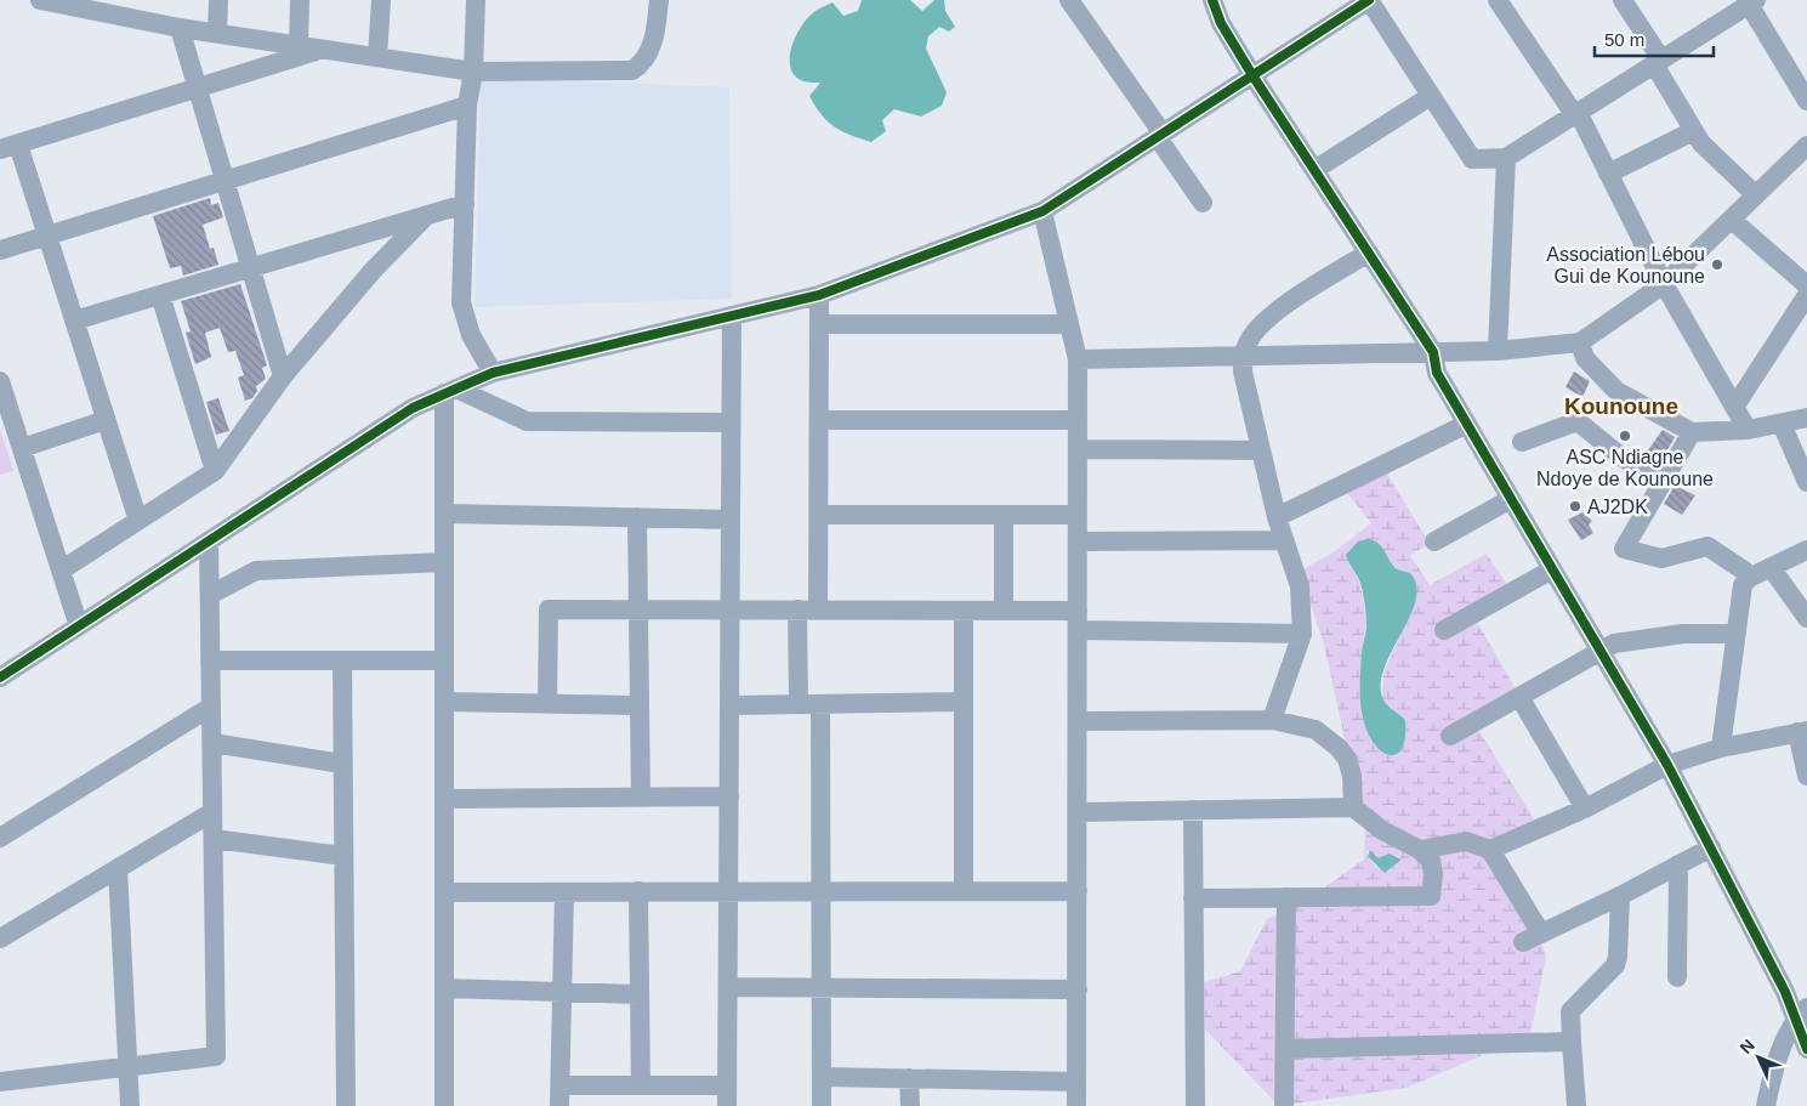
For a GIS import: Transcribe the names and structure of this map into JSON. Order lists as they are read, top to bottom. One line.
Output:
{"districts":["Kounoune"],"places":["Association Lébou Gui de Kounoune","ASC Ndiagne Ndoye de Kounoune","AJ2DK"],"scale_bar":"50 m","north":"top left"}
